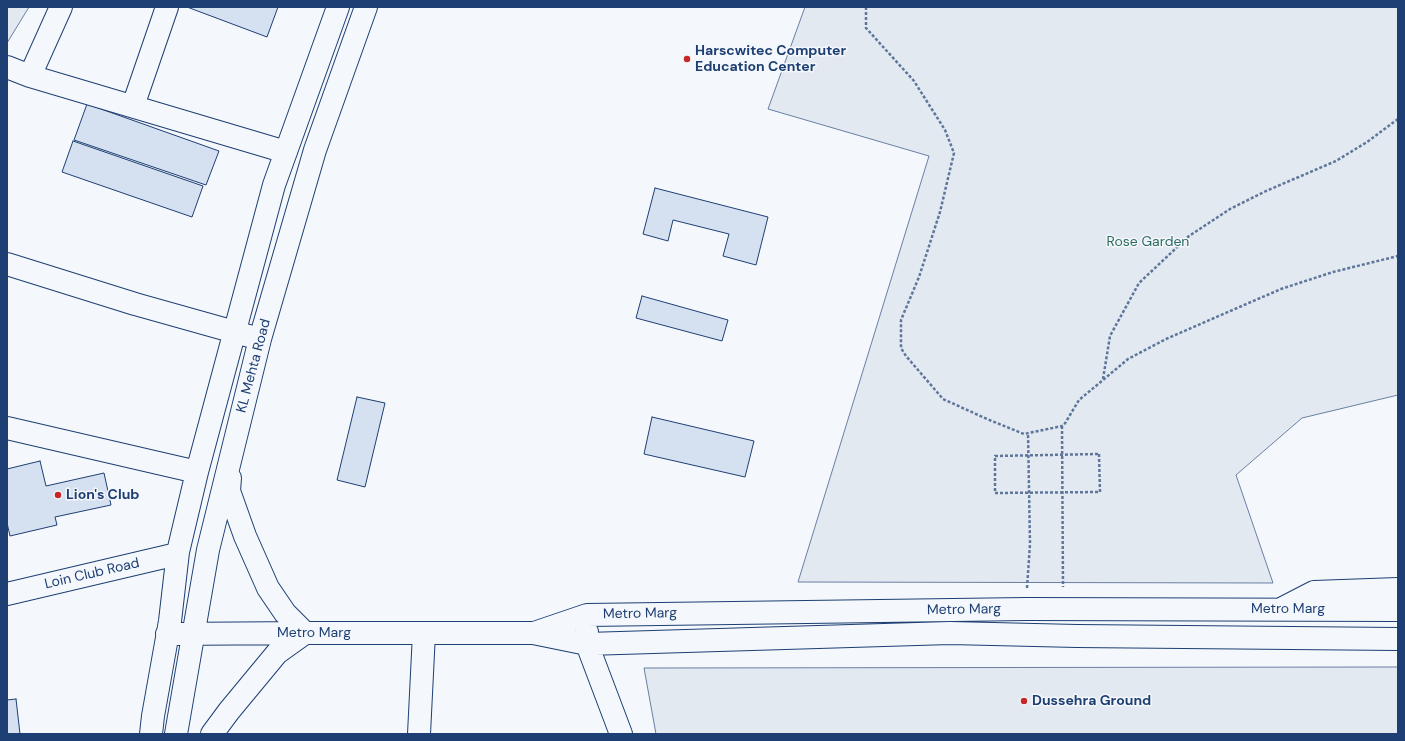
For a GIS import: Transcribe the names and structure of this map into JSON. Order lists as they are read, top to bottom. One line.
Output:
{"streets":{"street":["KL Mehta Road","Loin Club Road","Metro Marg"]},"crossings":[["KL Mehta Road","Loin Club Road"],["KL Mehta Road","Metro Marg"]],"parks":["Rose Garden"],"places":["Harscwitec Computer Education Center","Lion's Club","Dussehra Ground"]}
